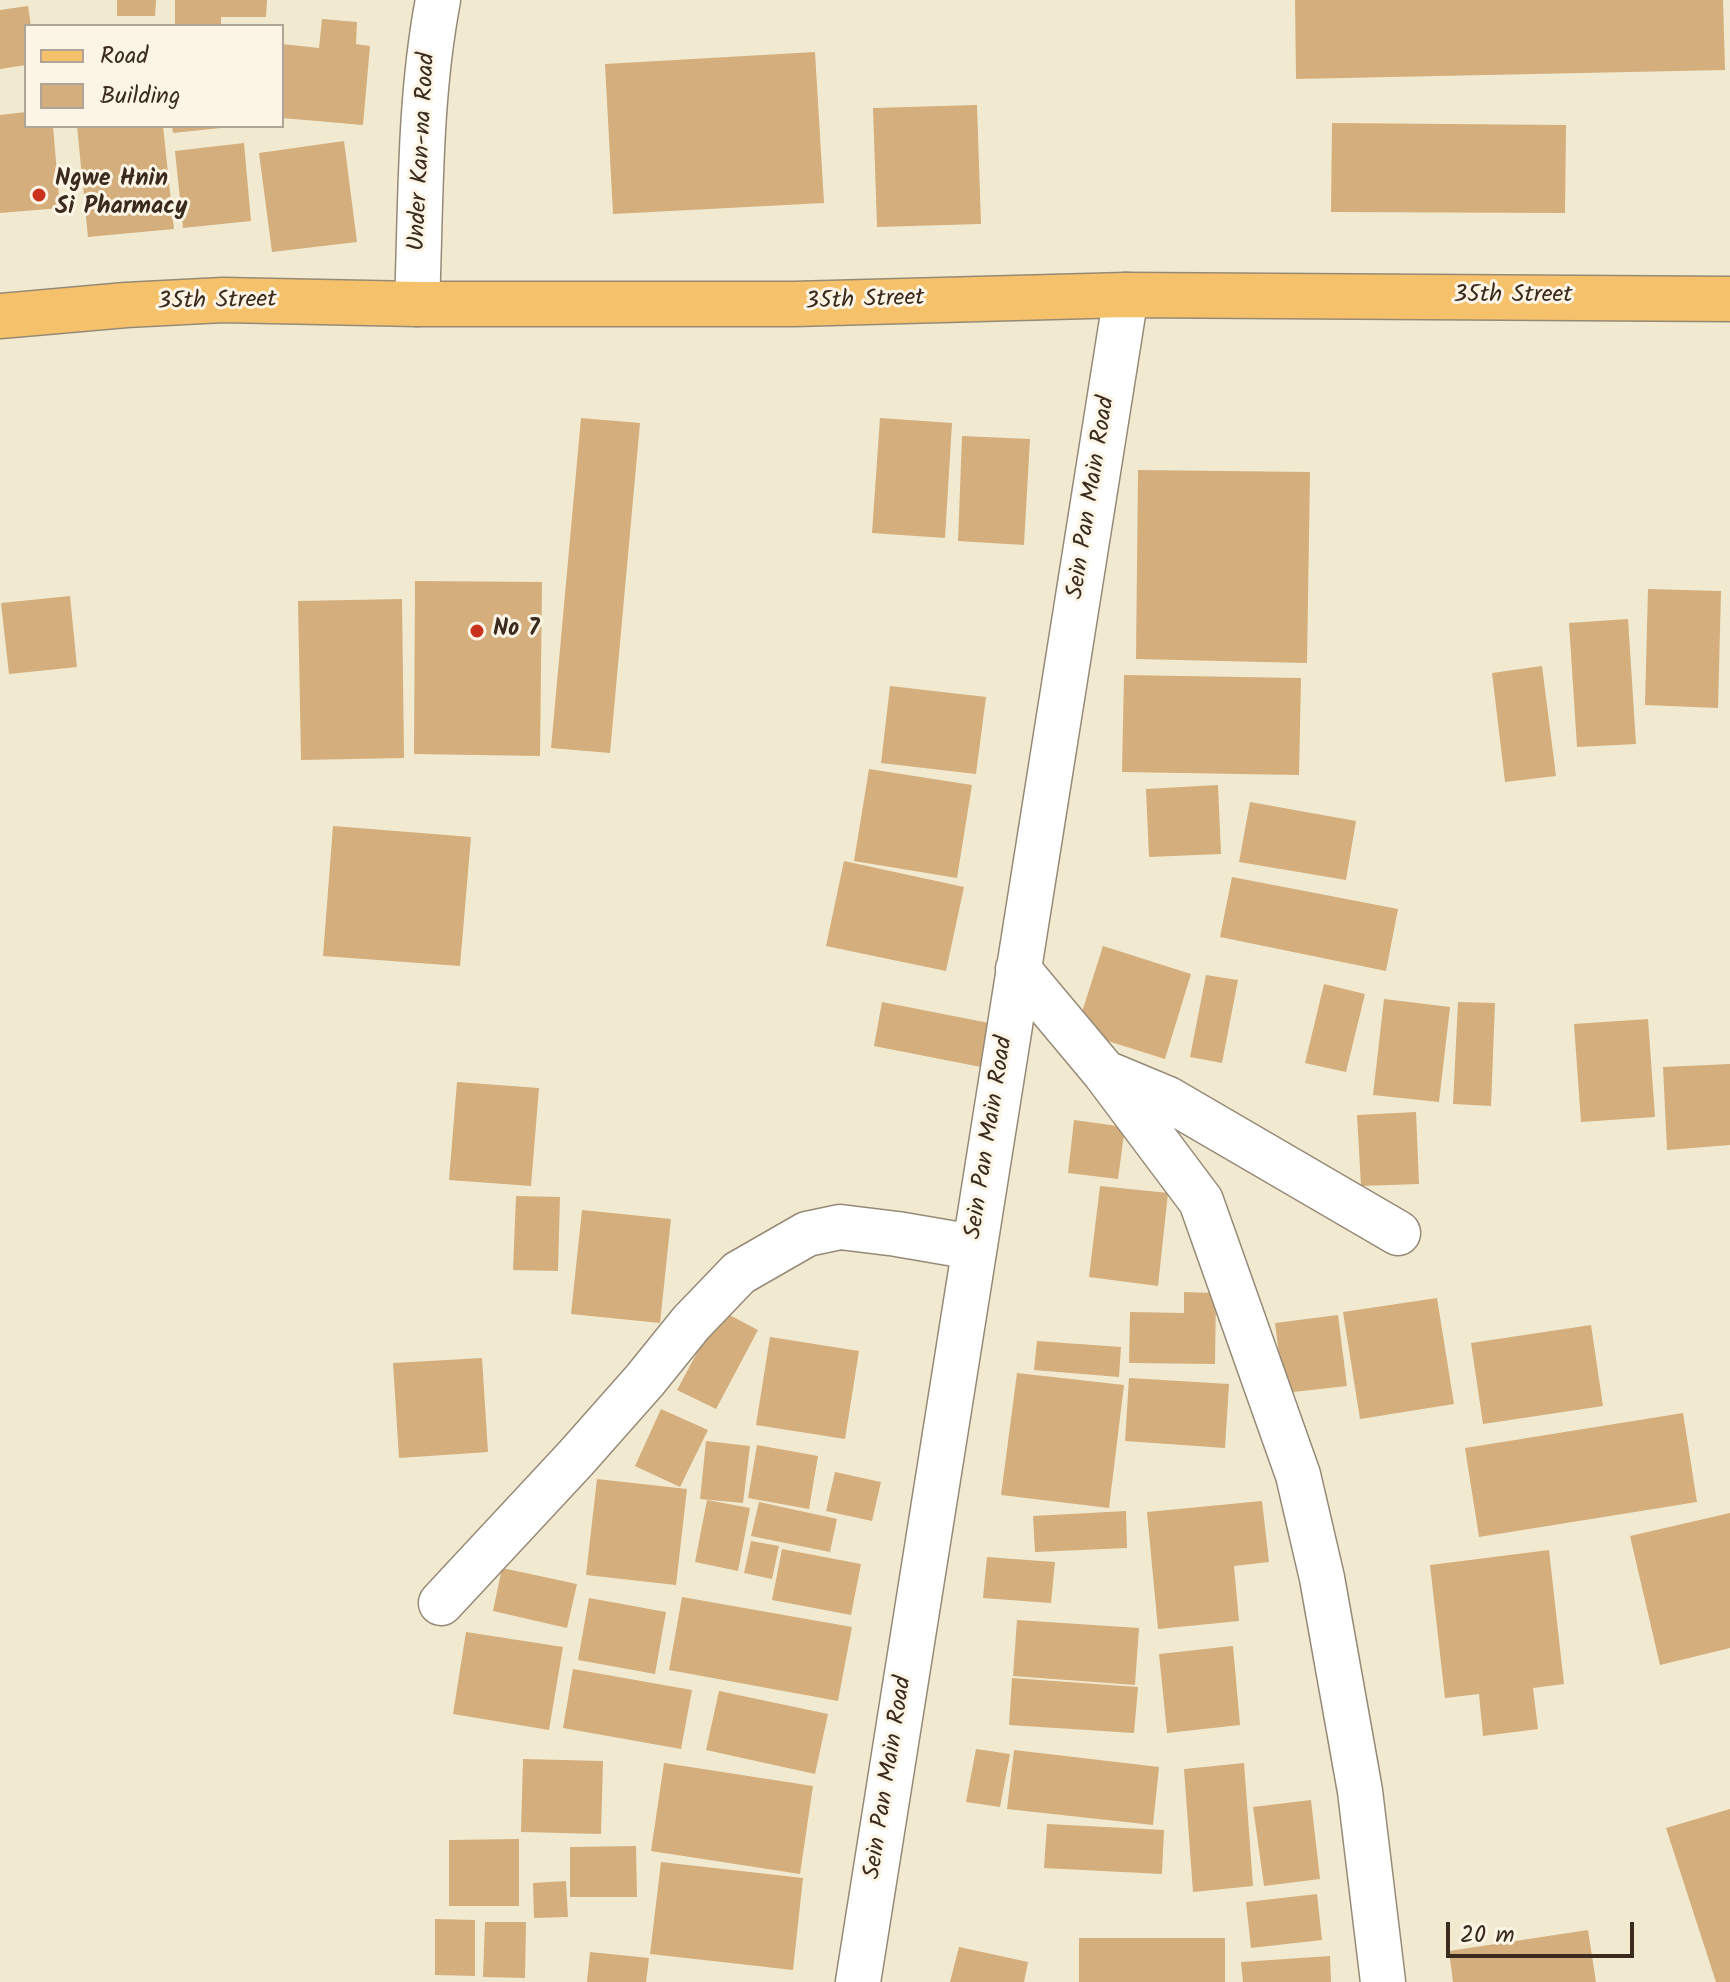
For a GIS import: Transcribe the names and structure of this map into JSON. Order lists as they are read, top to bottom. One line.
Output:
{"streets":{"main road":["35th Street"],"street":["Under Kan-na Road","Sein Pan Main Road"]},"crossings":[["Under Kan-na Road","35th Street"],["35th Street","Sein Pan Main Road"]],"places":["Ngwe Hnin Si Pharmacy","No 7"],"legend":["Road","Building"],"scale_bar":"20 m"}
